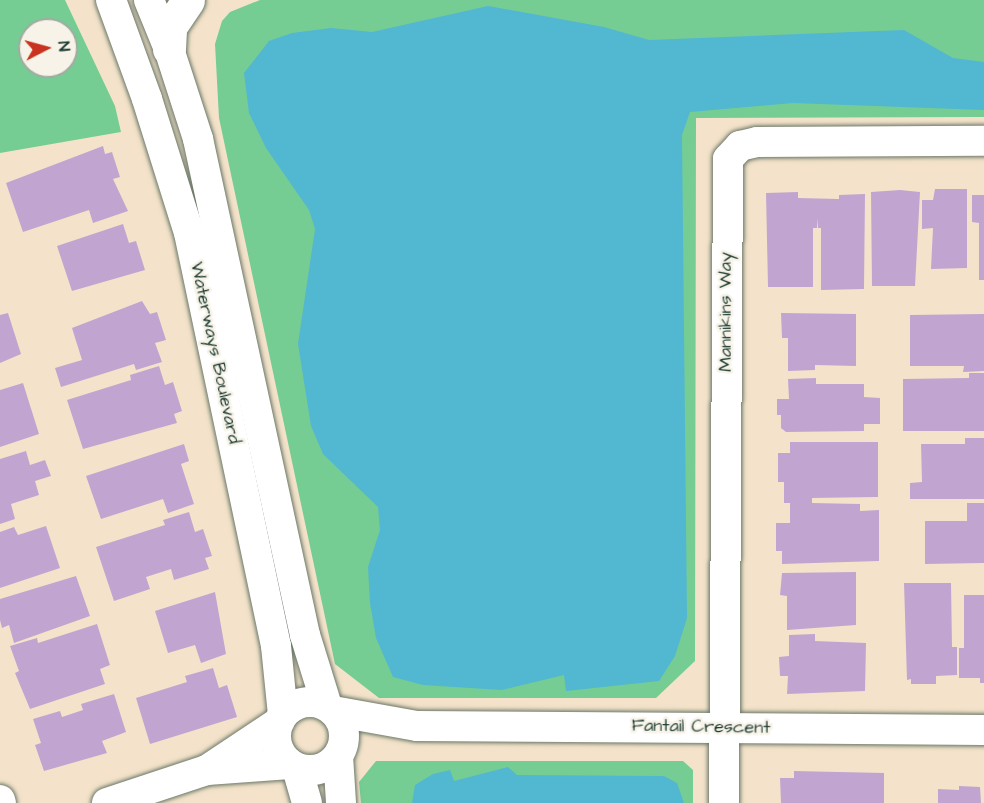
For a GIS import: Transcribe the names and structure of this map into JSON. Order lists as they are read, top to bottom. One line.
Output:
{"streets":{"street":["Mannikins Way","Waterways Boulevard","Fantail Crescent"]},"crossings":[["Mannikins Way","Fantail Crescent"],["Waterways Boulevard","Fantail Crescent"]],"north":"right"}
